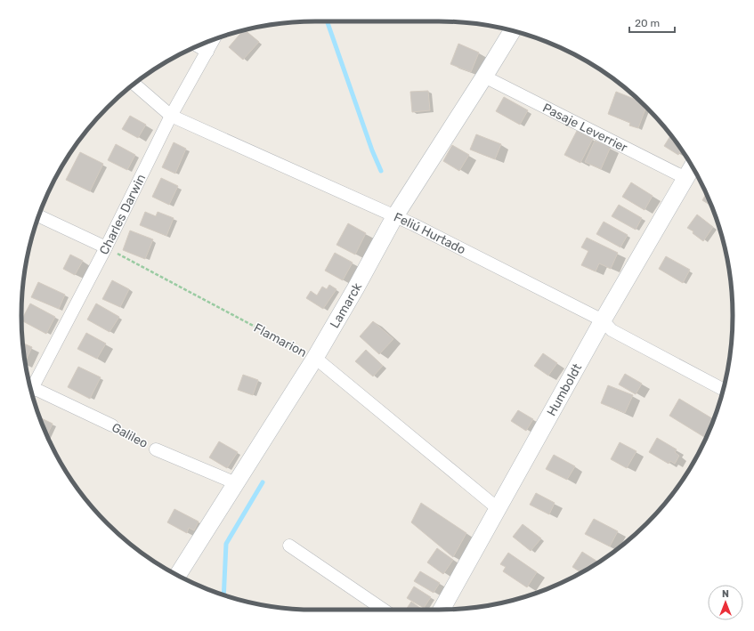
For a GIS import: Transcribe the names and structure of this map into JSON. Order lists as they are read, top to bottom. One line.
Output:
{"streets":{"main road":["Lamarck","Humboldt"],"street":["Pasaje Leverrier","Charles Darwin","Feliú Hurtado","Flamarion","Galileo"]},"crossings":[["Pasaje Leverrier","Lamarck"],["Pasaje Leverrier","Humboldt"],["Charles Darwin","Feliú Hurtado"],["Charles Darwin","Flamarion"],["Feliú Hurtado","Lamarck"],["Feliú Hurtado","Humboldt"],["Lamarck","Flamarion"],["Lamarck","Galileo"],["Flamarion","Humboldt"]],"scale_bar":"20 m","north":"top"}
